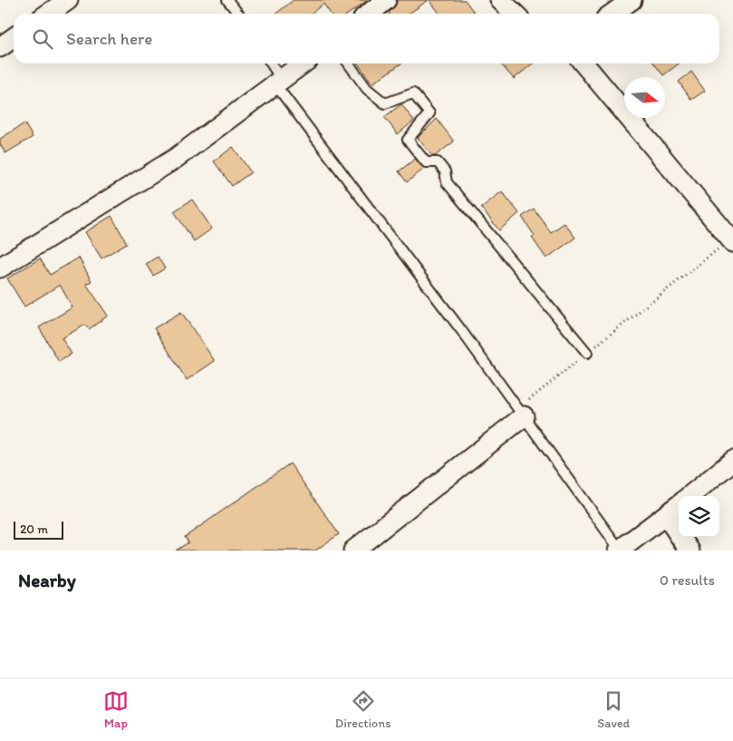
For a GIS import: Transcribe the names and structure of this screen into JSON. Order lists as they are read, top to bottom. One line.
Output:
{"scale_bar":"20 m","north":"right","page":{"search":"Search here","scale":"20 m","heading":["Nearby","0 results"],"nav":["Map","Directions","Saved"]}}
